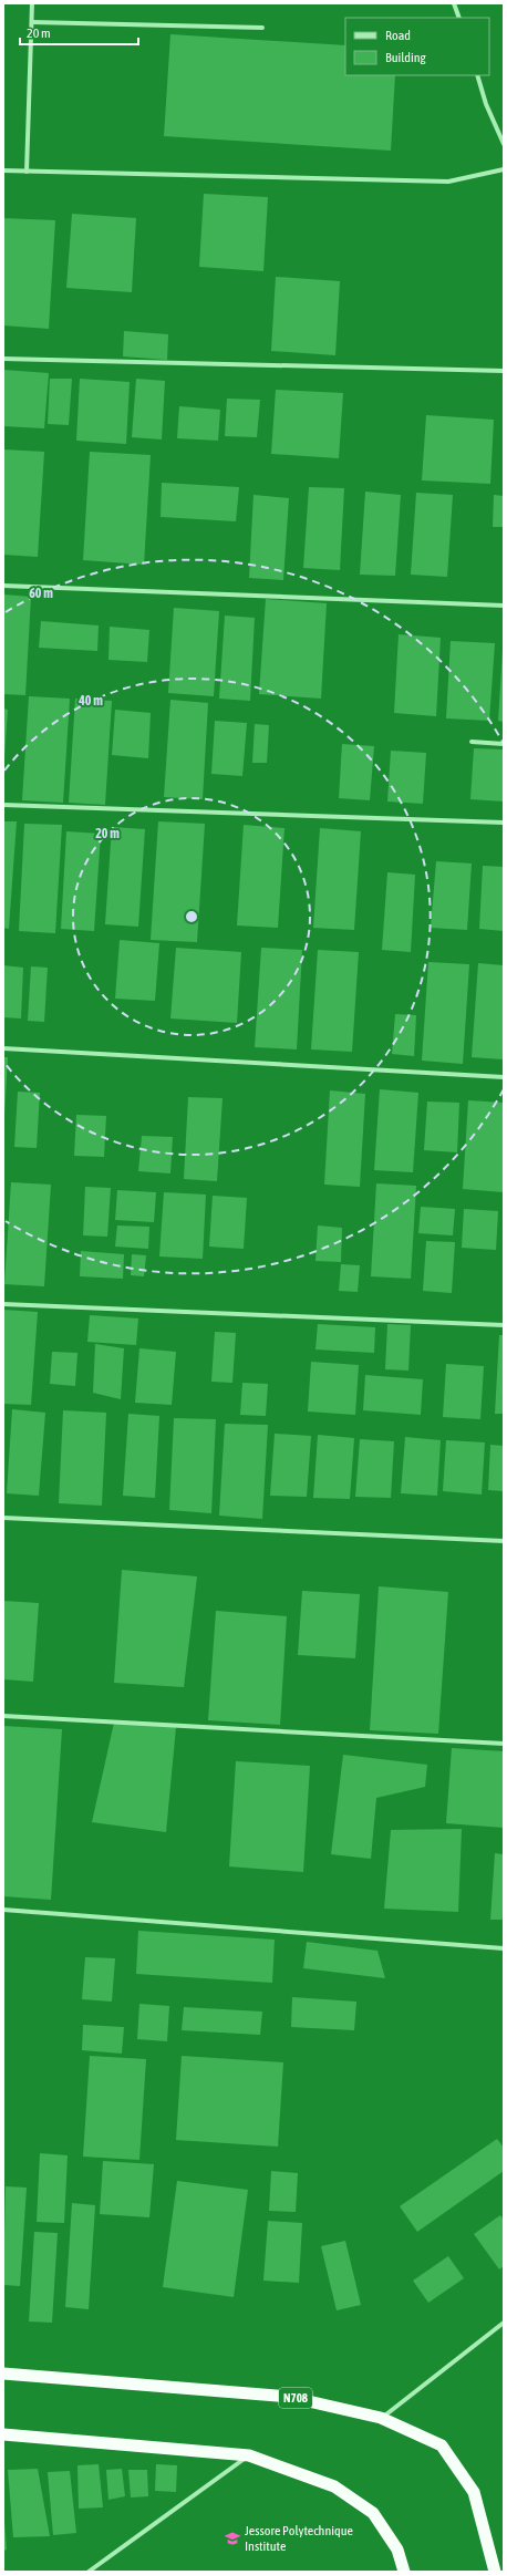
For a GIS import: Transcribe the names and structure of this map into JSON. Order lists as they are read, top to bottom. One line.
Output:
{"streets":{"highway":["N708"]},"places":{"school or university":["Jessore Polytechnique Institute"]},"legend":["Road","Building"],"scale_bar":"20 m","rings":["60 m","40 m","20 m"]}
